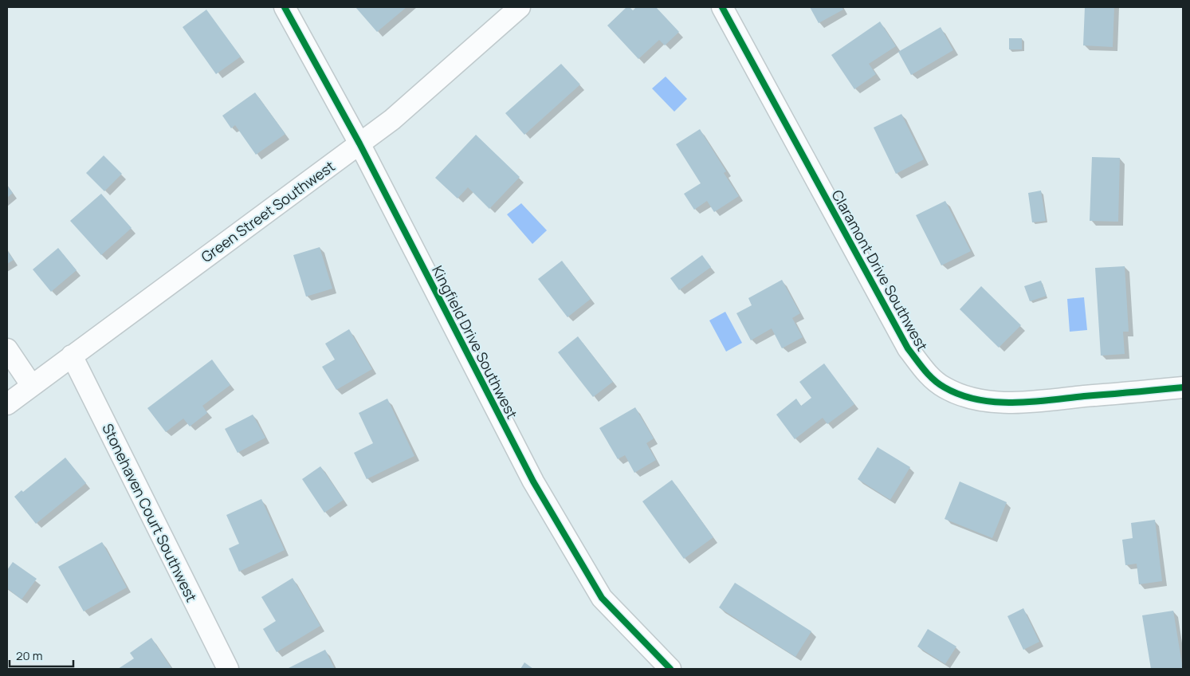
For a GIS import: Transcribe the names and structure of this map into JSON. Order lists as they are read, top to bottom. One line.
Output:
{"streets":{"street":["Green Street Southwest","Claramont Drive Southwest","Kingfield Drive Southwest","Stonehaven Court Southwest"]},"crossings":[["Green Street Southwest","Kingfield Drive Southwest"],["Green Street Southwest","Stonehaven Court Southwest"]],"scale_bar":"20 m"}
